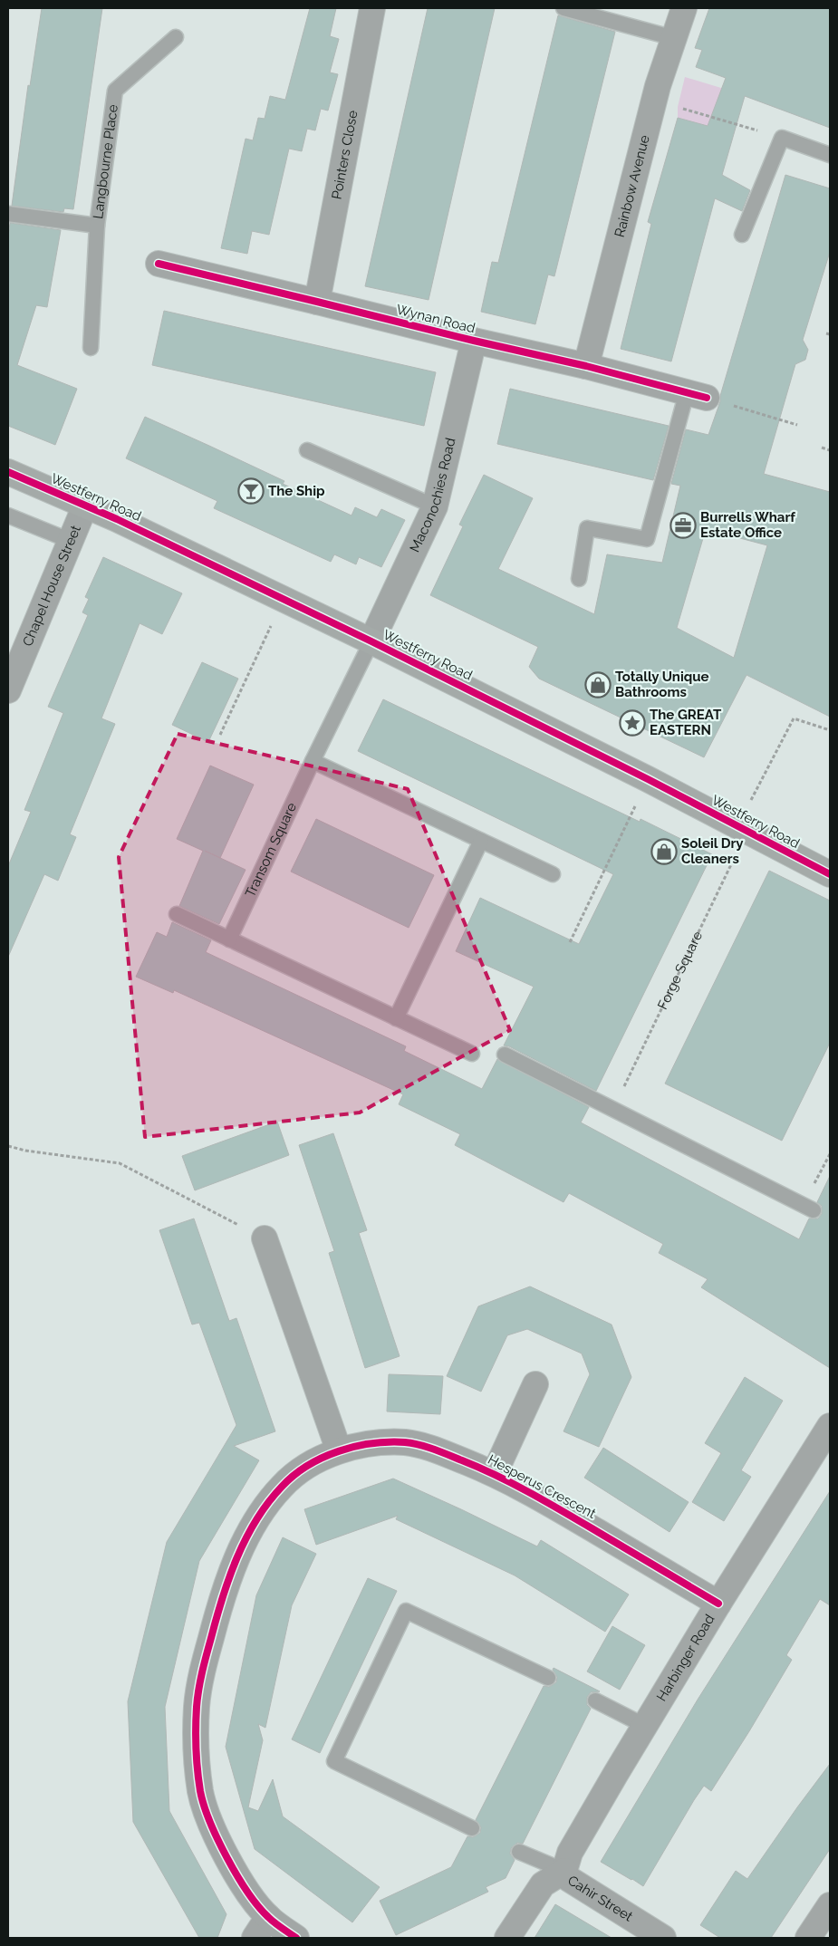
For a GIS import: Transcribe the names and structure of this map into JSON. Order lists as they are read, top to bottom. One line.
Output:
{"streets":{"main road":["Westferry Road"],"street":["Pointers Close","Rainbow Avenue","Wynan Road","Maconochies Road","Chapel House Street","Hesperus Crescent","Harbinger Road","Cahir Street"],"lane":["Langbourne Place","Transom Square"],"path":["Forge Square"]},"crossings":[["Pointers Close","Wynan Road"],["Rainbow Avenue","Wynan Road"],["Wynan Road","Maconochies Road"],["Maconochies Road","Westferry Road"],["Maconochies Road","Transom Square"],["Westferry Road","Chapel House Street"],["Westferry Road","Transom Square"],["Westferry Road","Forge Square"],["Hesperus Crescent","Harbinger Road"],["Harbinger Road","Cahir Street"]],"places":{"bar":["The Ship"],"office":["Burrells Wharf Estate Office"],"shop":["Totally Unique Bathrooms","Soleil Dry Cleaners"],"place":["The GREAT EASTERN"]}}
